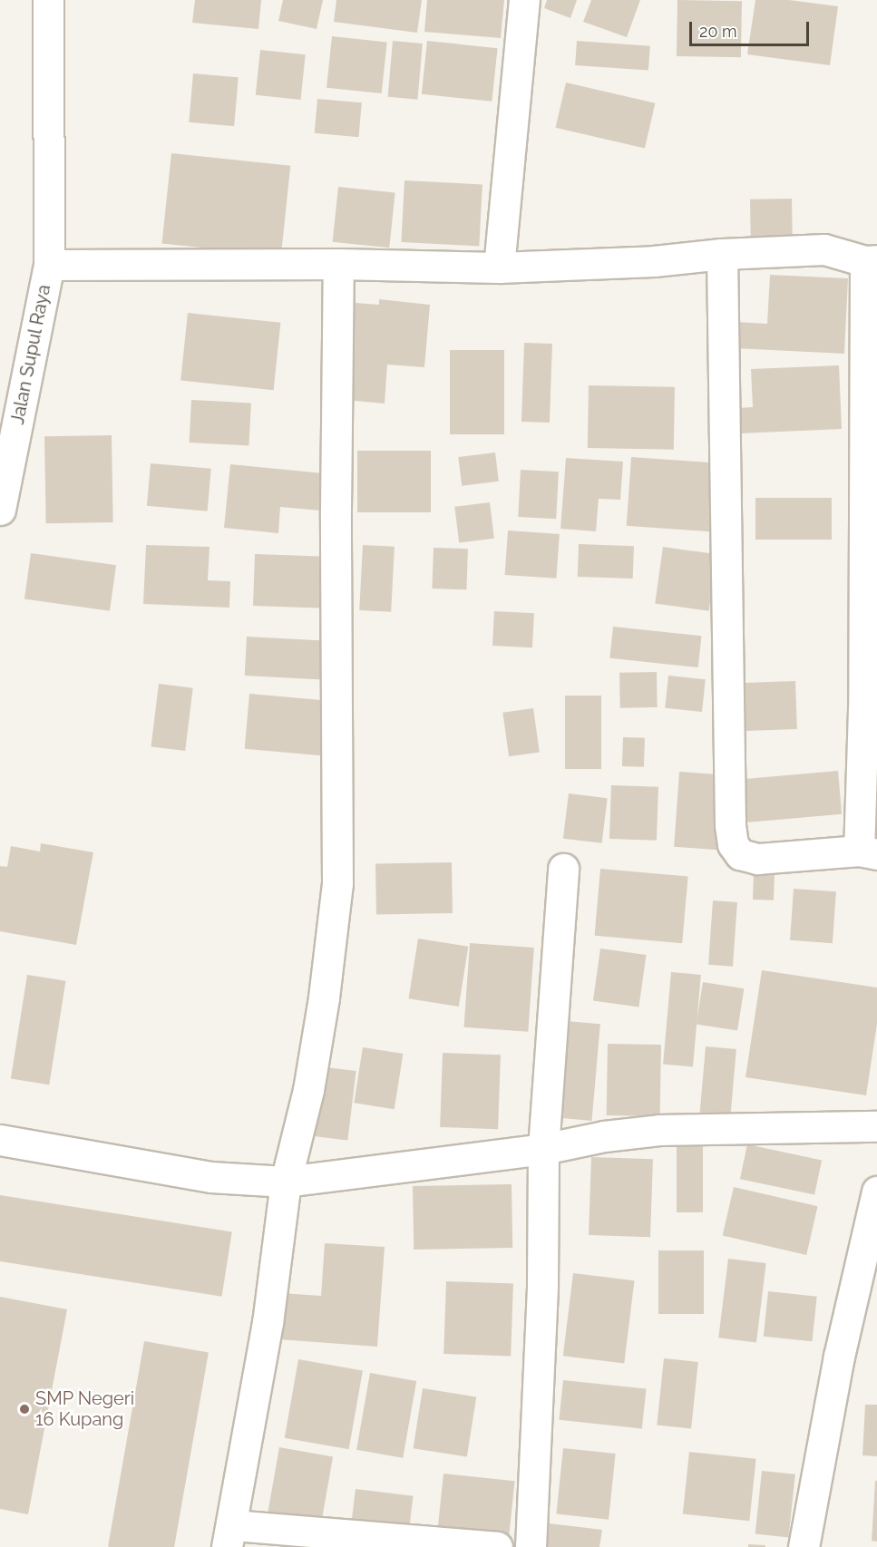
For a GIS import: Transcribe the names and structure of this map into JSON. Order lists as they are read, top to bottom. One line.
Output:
{"streets":{"street":["Jalan Supul Raya"]},"places":["SMP Negeri 16 Kupang"],"scale_bar":"20 m"}
